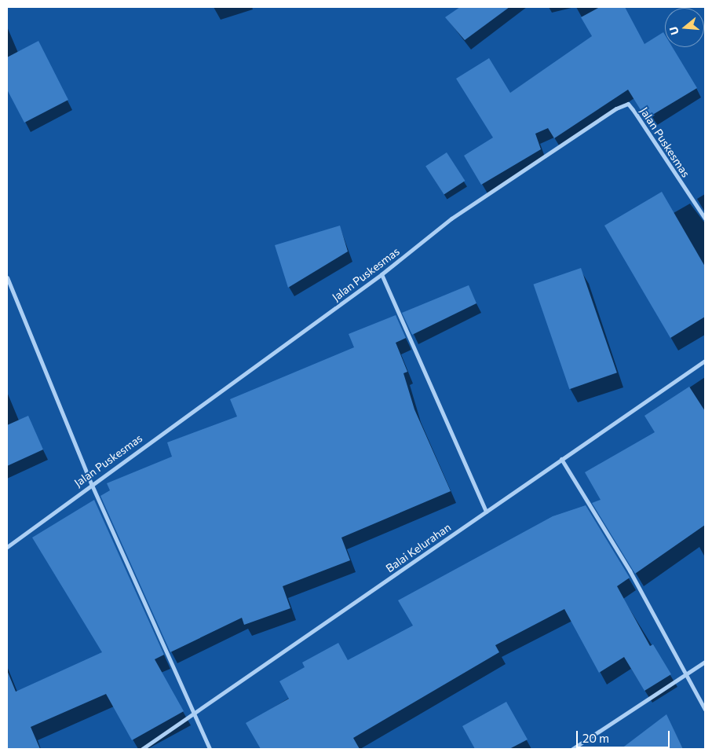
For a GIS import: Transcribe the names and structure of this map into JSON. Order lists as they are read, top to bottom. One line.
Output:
{"streets":{"street":["Jalan Puskesmas","Balai Kelurahan"]},"scale_bar":"20 m","north":"left"}
